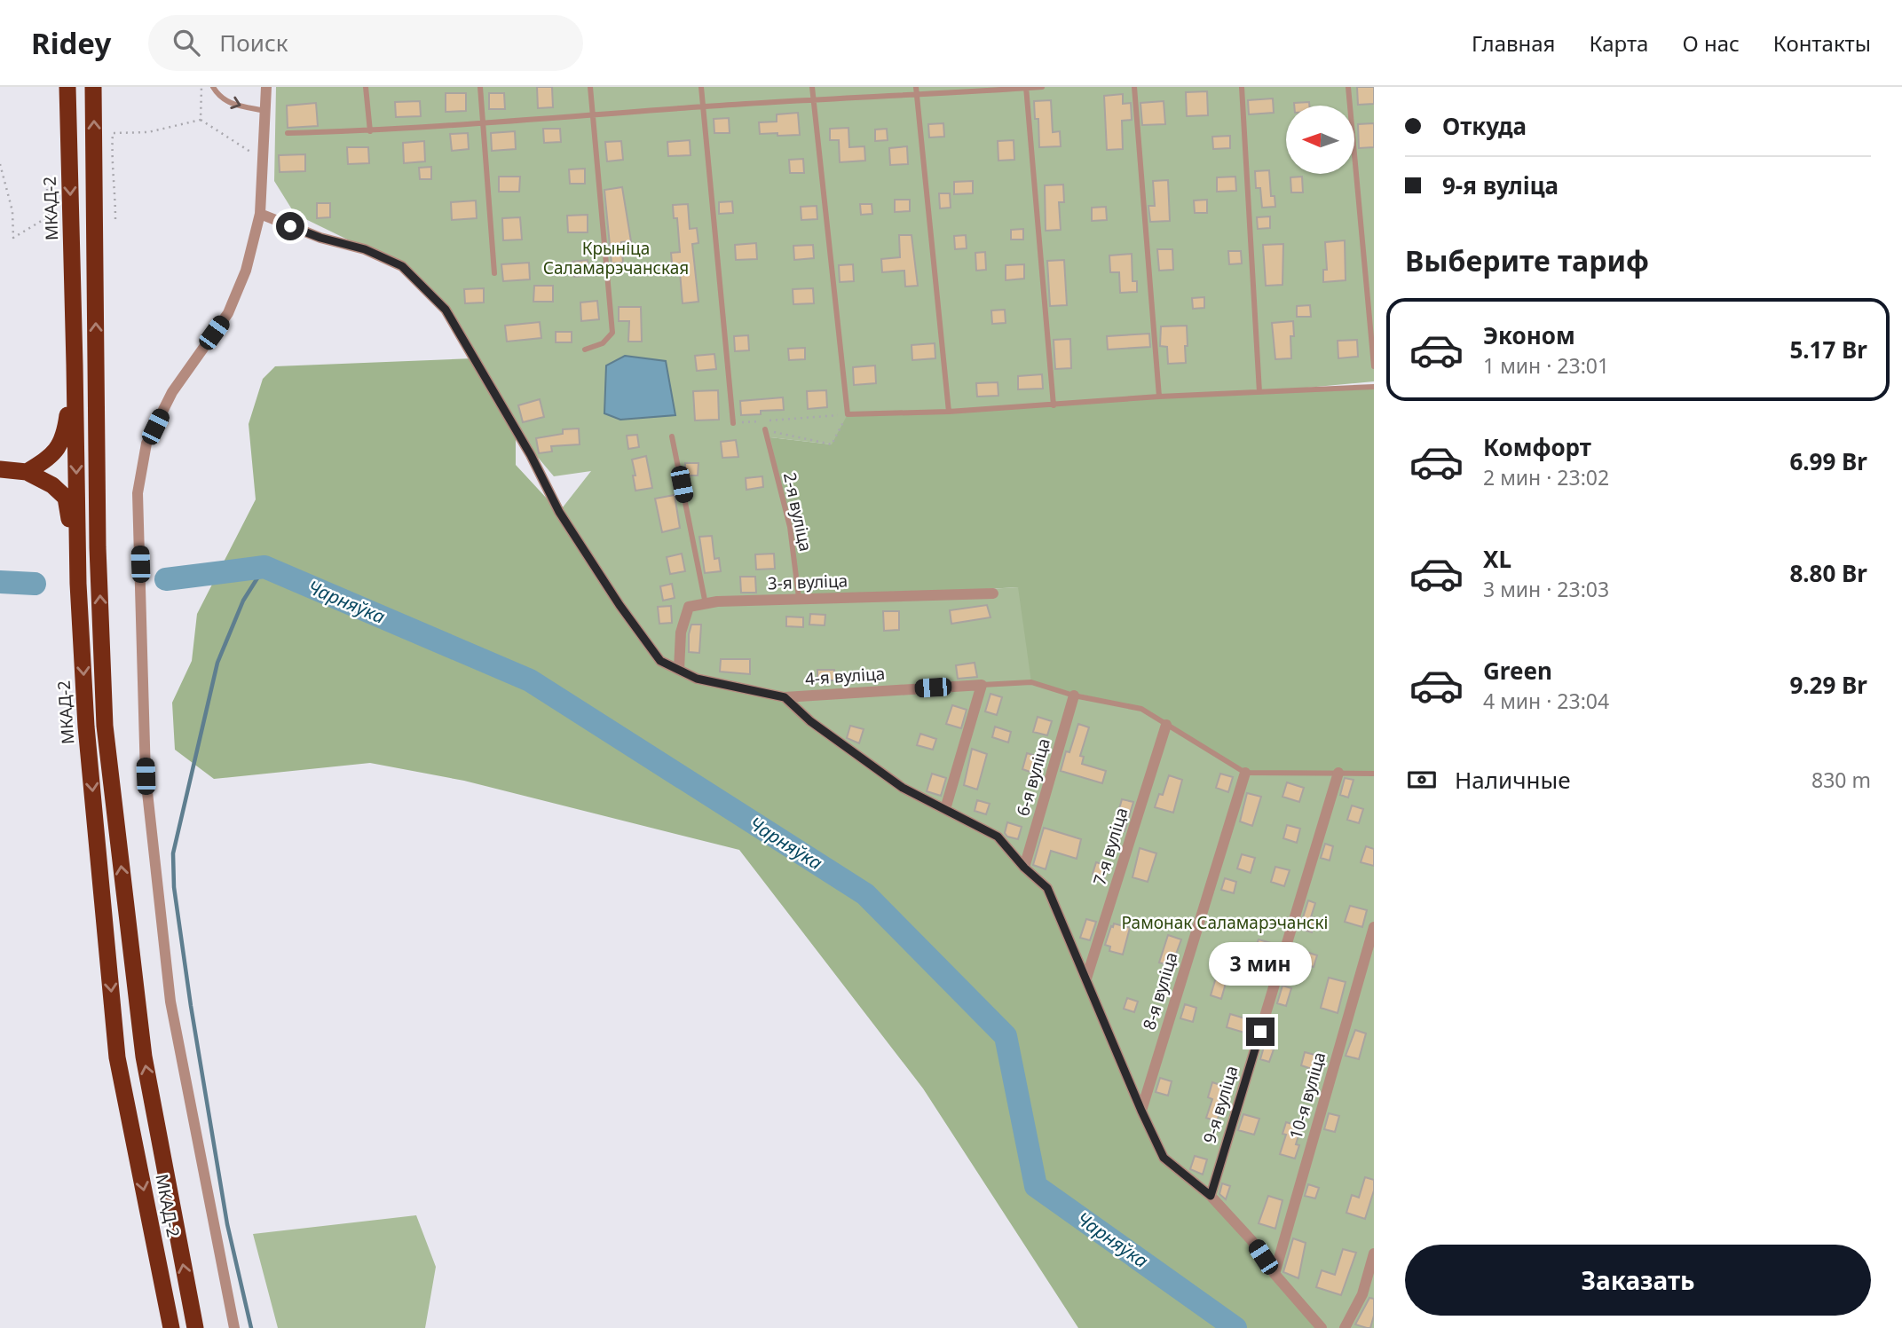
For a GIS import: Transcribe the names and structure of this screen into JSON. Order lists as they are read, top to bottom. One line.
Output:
{"streets":{"highway":["МКАД-2"],"street":["3-я вуліца","4-я вуліца","6-я вуліца","7-я вуліца","8-я вуліца","10-я вуліца","9-я вуліца"],"lane":["2-я вуліца"]},"crossings":[["2-я вуліца","3-я вуліца"]],"water":["Чарняўка"],"parks":["Крыніца Саламарэчанская","Рамонак Саламарэчанскі"],"north":"left","page":{"header":"Ridey","search":"Поиск","nav":["Главная","Карта","О нас","Контакты"],"banner":["Откуда","9-я вуліца"],"heading":"Выберите тариф","list":[{"name":"Эконом","note":"1 мин · 23:01","value":"5.17 Br"},{"name":"Комфорт","note":"2 мин · 23:02","value":"6.99 Br"},{"name":"XL","note":"3 мин · 23:03","value":"8.80 Br"},{"name":"Green","note":"4 мин · 23:04","value":"9.29 Br"}],"pay":["Наличные","830 m"],"bubble":"3 мин","buttons":"Заказать"}}
